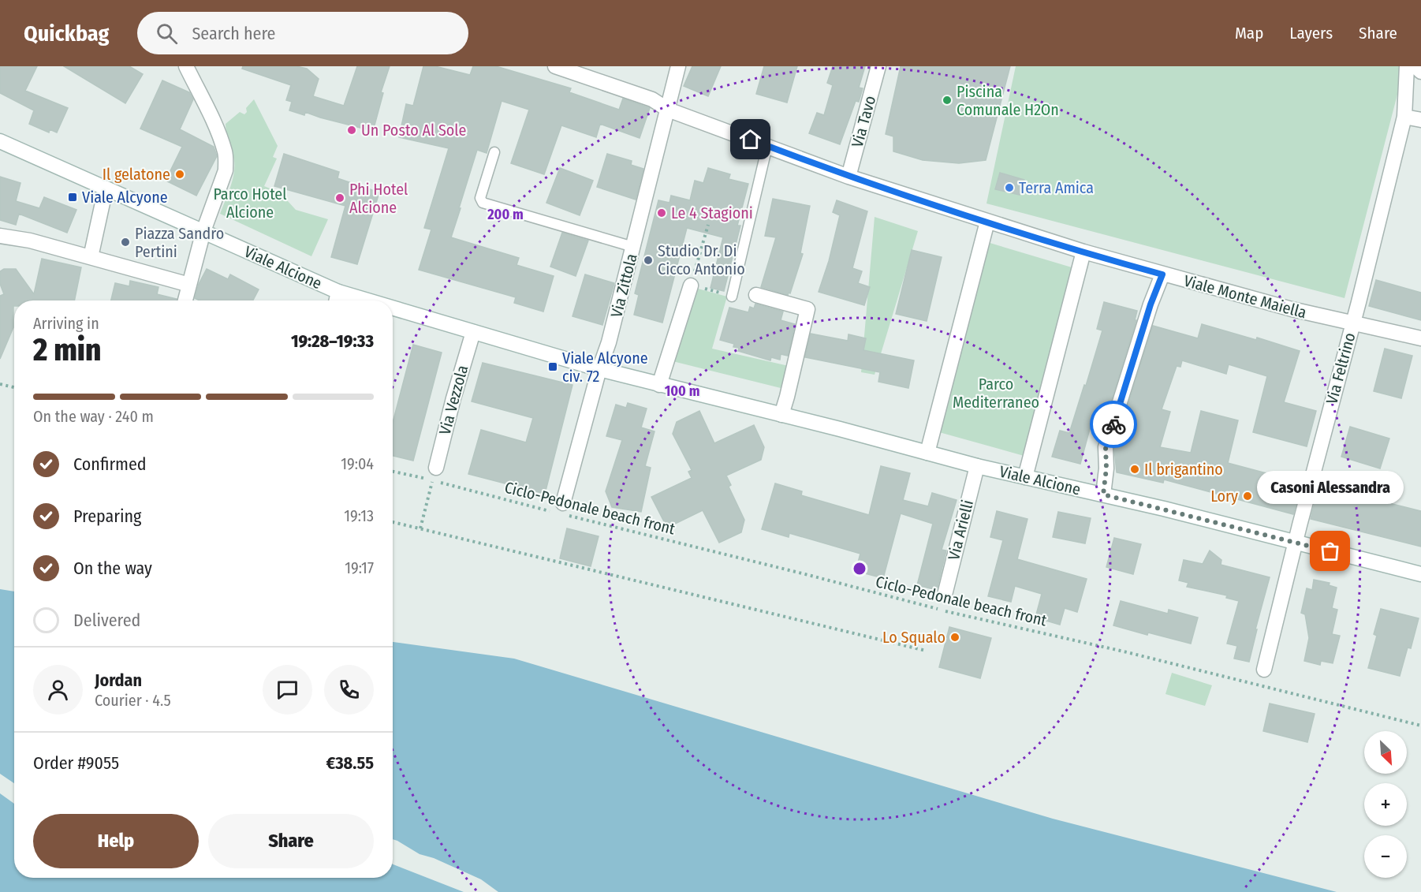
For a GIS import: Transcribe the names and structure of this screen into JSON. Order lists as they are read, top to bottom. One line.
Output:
{"streets":{"street":["Via Tavo","Viale Alcione","Via Zittola","Viale Monte Maiella","Via Feltrino","Via Vezzola","Via Arielli"],"path":["Ciclo-Pedonale beach front"]},"crossings":[["Via Tavo","Viale Monte Maiella"],["Viale Alcione","Via Zittola"],["Viale Alcione","Via Feltrino"],["Viale Alcione","Via Vezzola"],["Viale Alcione","Via Arielli"],["Via Zittola","Viale Monte Maiella"],["Via Zittola","Ciclo-Pedonale beach front"],["Viale Monte Maiella","Via Feltrino"],["Via Vezzola","Ciclo-Pedonale beach front"]],"parks":["Parco Hotel Alcione","Parco Mediterraneo"],"places":{"other":["Piscina Comunale H2On","Un Posto Al Sole","Il gelatone","Terra Amica","Phi Hotel Alcione","Le 4 Stagioni","Piazza Sandro Pertini","Studio Dr. Di Cicco Antonio","Il brigantino","Lory","Casoni Alessandra","Lo Squalo"],"transit":["Viale Alcyone","Viale Alcyone civ. 72"]},"north":"bottom right","page":{"header":"Quickbag","search":"Search here","nav":["Map","Layers","Share"],"heading":["2 min","Arriving in","19:28–19:33"],"panel":["Jordan","Courier · 4.5","Order #9055","€38.55"],"bar":"On the way · 240 m","list":[["Confirmed","19:04"],["Preparing","19:13"],["On the way","19:17"],"Delivered"],"bubble":"Casoni Alessandra","map_buttons":["+","−"],"buttons":["Help","Share"]},"rings":["200 m","100 m"]}
